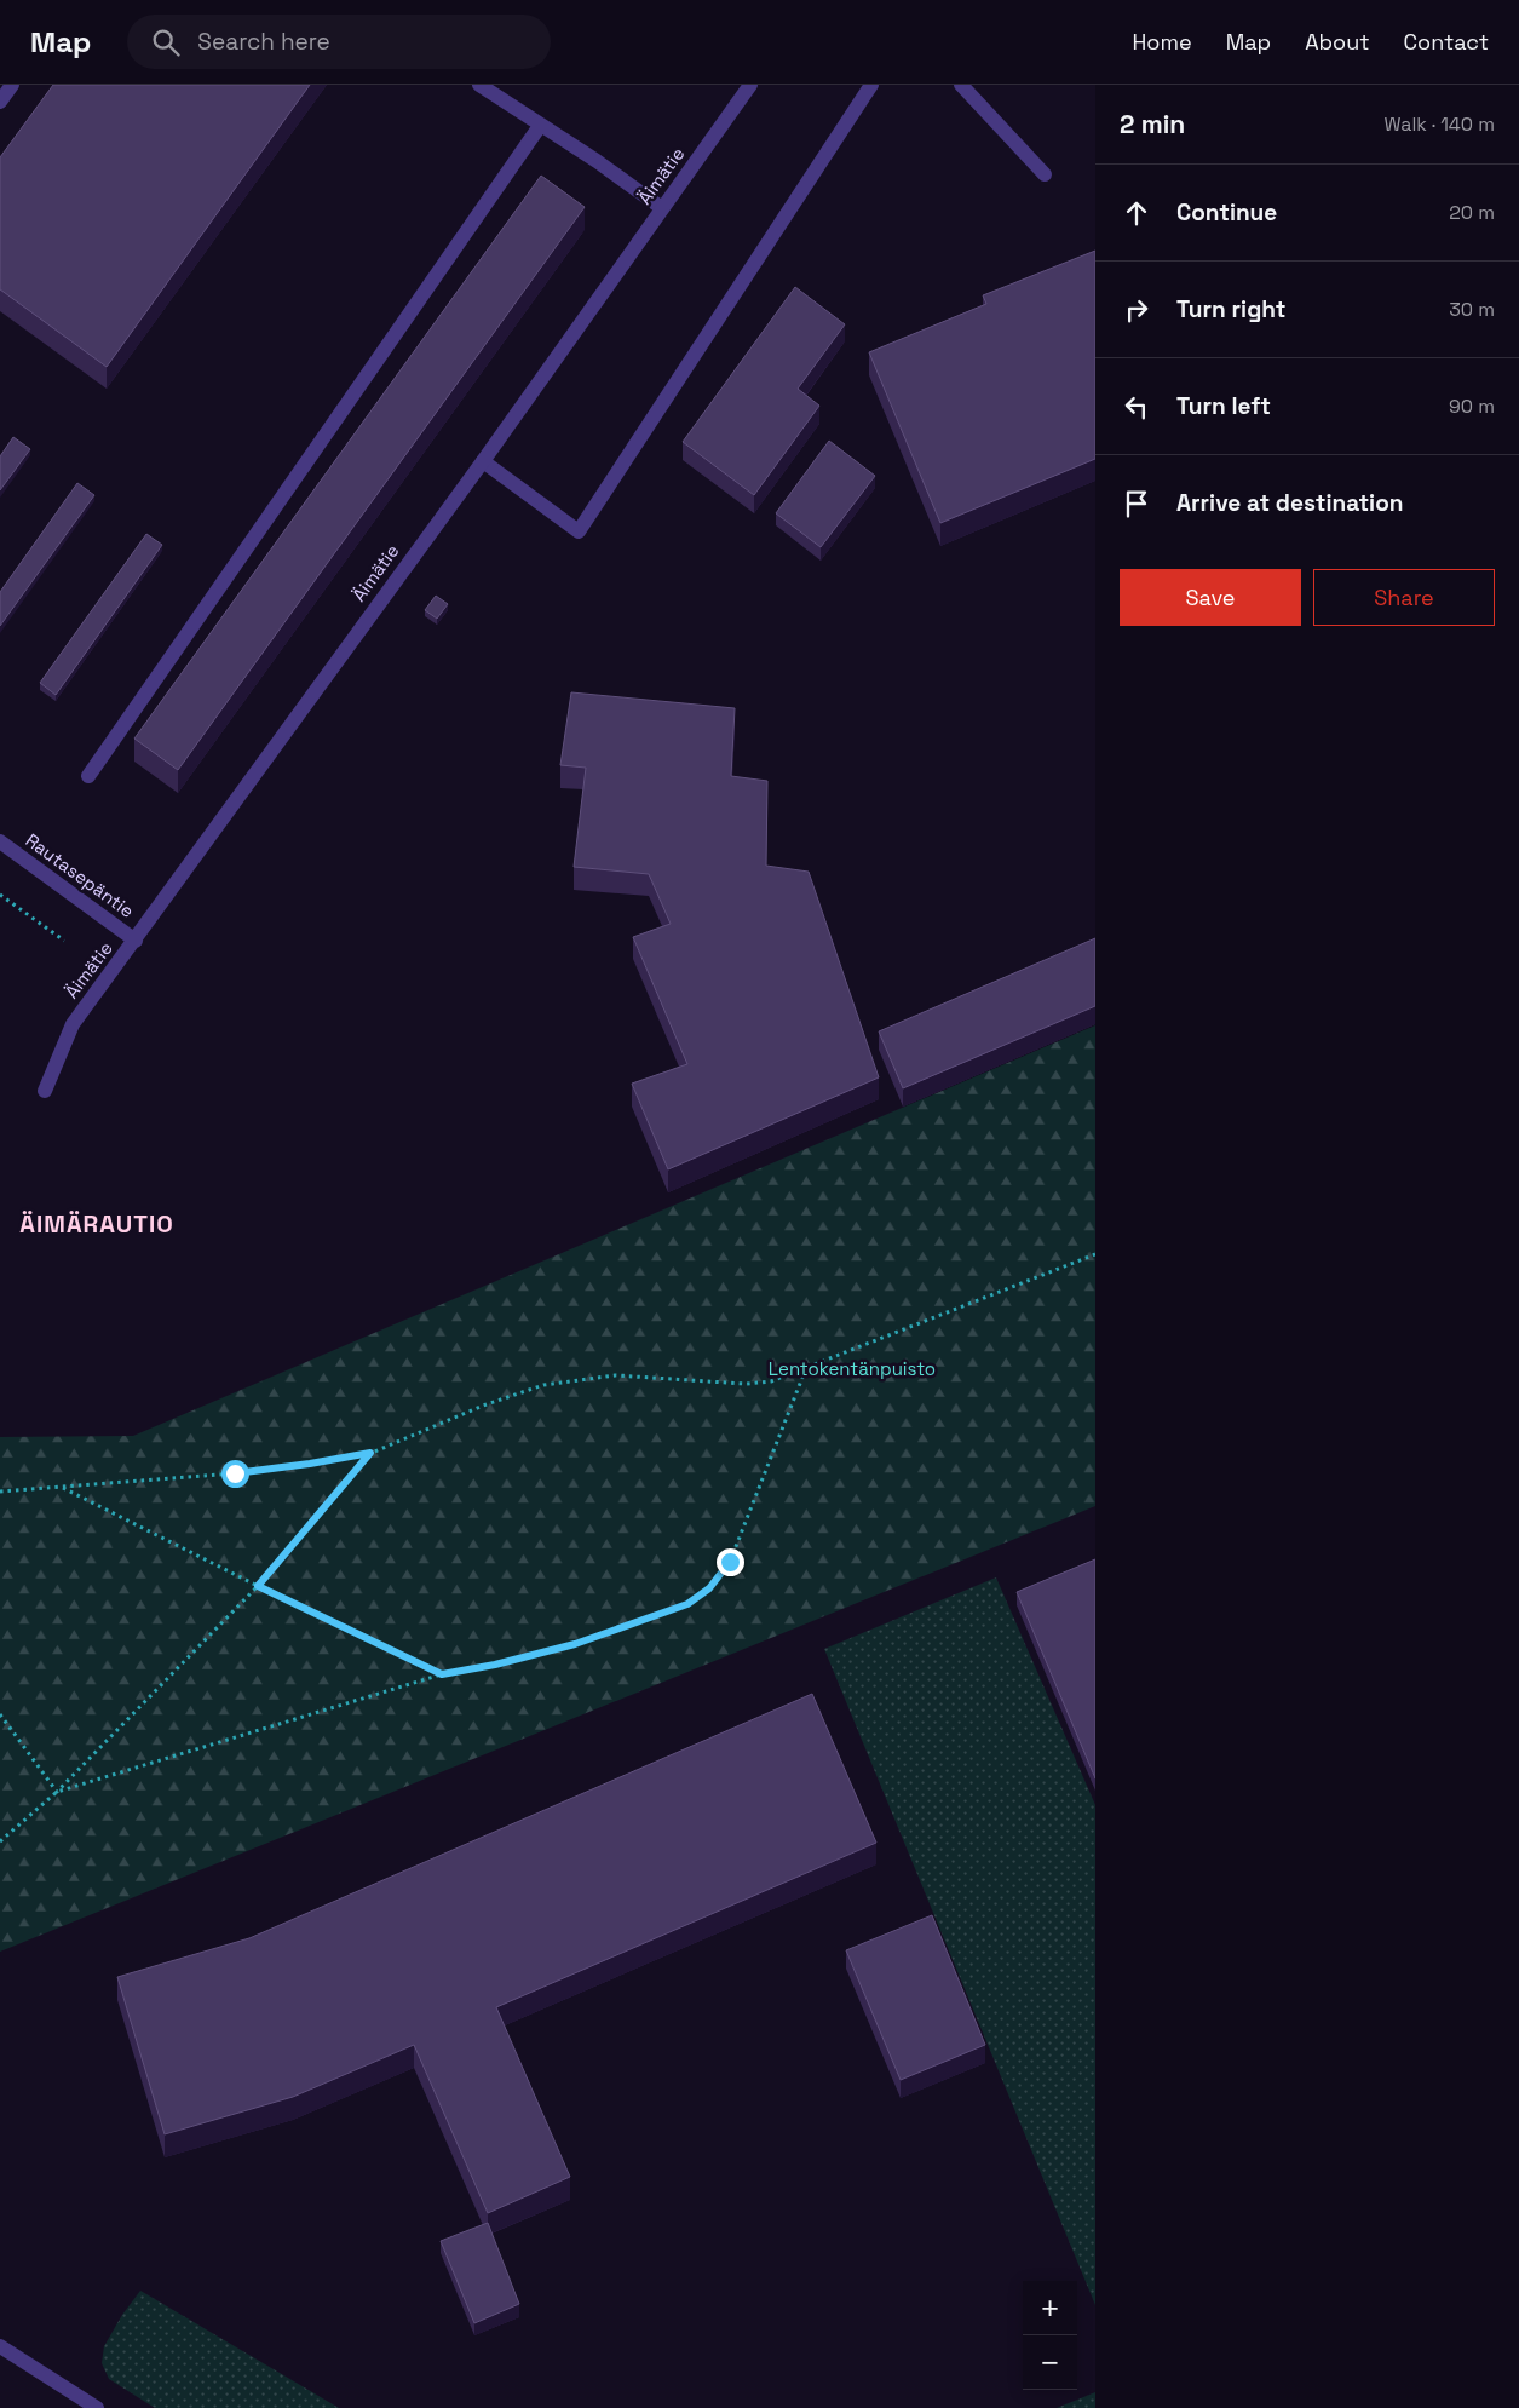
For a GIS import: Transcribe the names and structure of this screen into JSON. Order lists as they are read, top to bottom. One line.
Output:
{"streets":{"street":["Äimätie","Rautasepäntie"]},"crossings":[["Äimätie","Rautasepäntie"]],"districts":["ÄIMÄRAUTIO"],"parks":["Lentokentänpuisto"],"page":{"header":"Map","search":"Search here","nav":["Home","Map","About","Contact"],"heading":["2 min","Walk · 140 m"],"list":[["Continue","20 m"],["Turn right","30 m"],["Turn left","90 m"],"Arrive at destination"],"buttons":["Save","Share"],"map_buttons":["+","−"]}}
